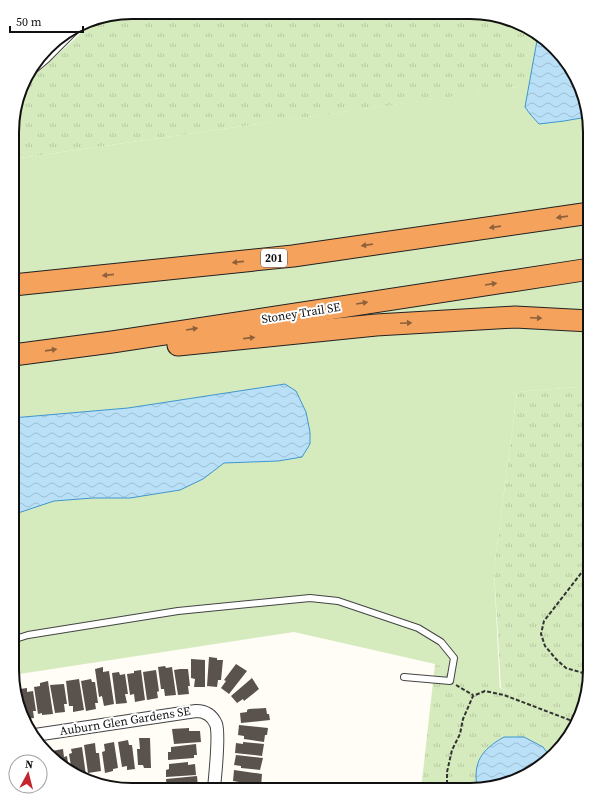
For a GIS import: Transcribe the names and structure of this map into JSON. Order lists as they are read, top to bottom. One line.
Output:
{"streets":{"highway":["201","Stoney Trail SE"],"street":["Auburn Glen Gardens SE"]},"scale_bar":"50 m","north":"top"}
